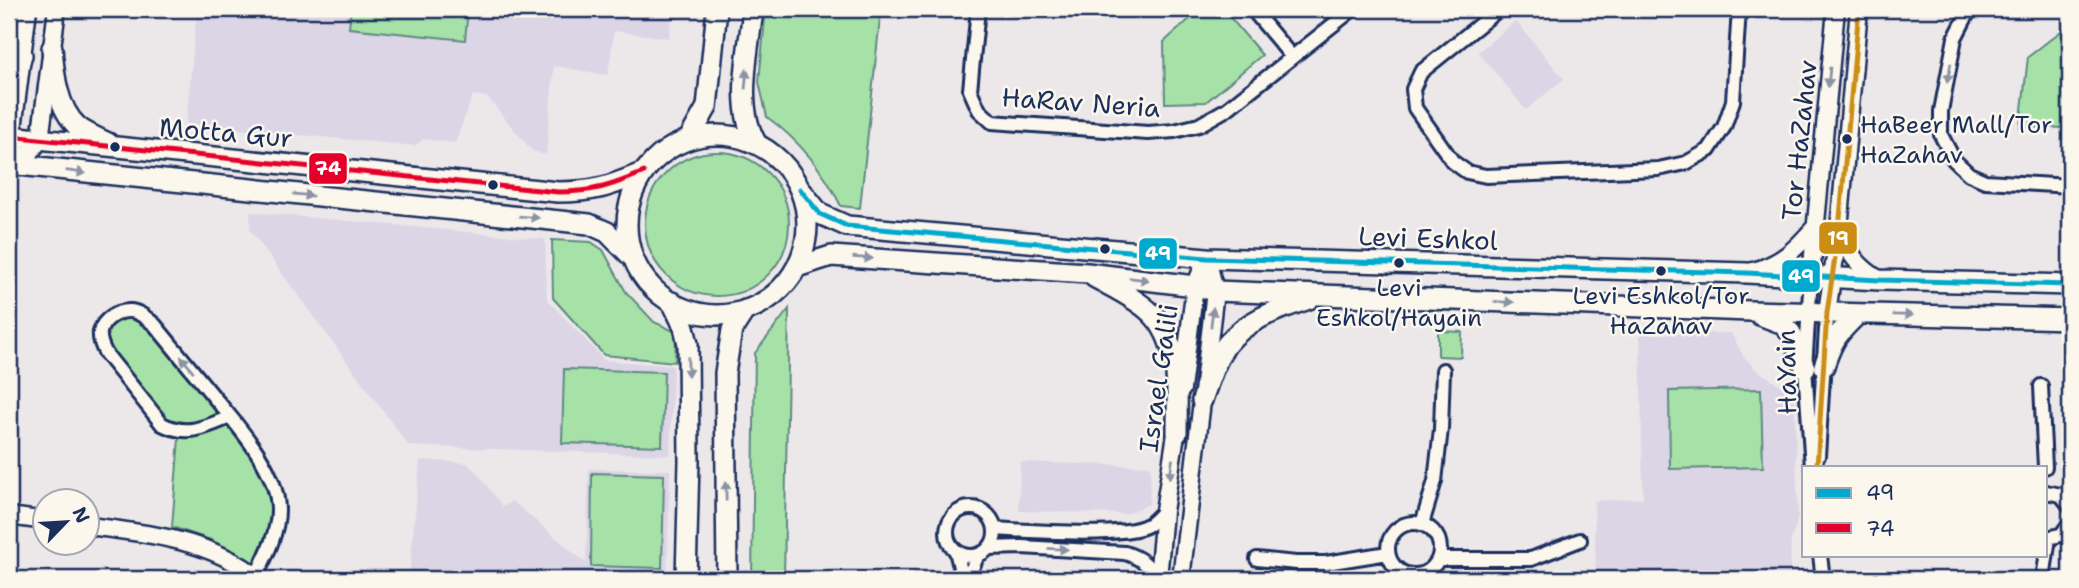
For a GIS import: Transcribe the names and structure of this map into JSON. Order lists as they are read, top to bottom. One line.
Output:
{"streets":{"main road":["Motta Gur","Levi Eshkol"],"street":["HaRav Neria","Tor HaZahav","HaYain","Israel Galili"]},"crossings":[["Motta Gur","Levi Eshkol"],["Tor HaZahav","Levi Eshkol"],["Tor HaZahav","HaYain"],["Levi Eshkol","HaYain"],["Levi Eshkol","Israel Galili"]],"places":["HaBeer Mall/Tor HaZahav","Levi Eshkol/Hayain","Levi Eshkol/Tor HaZahav"],"lines":["transit line 19","transit line 74","transit line 49"],"legend":["49","74"],"north":"top right"}
